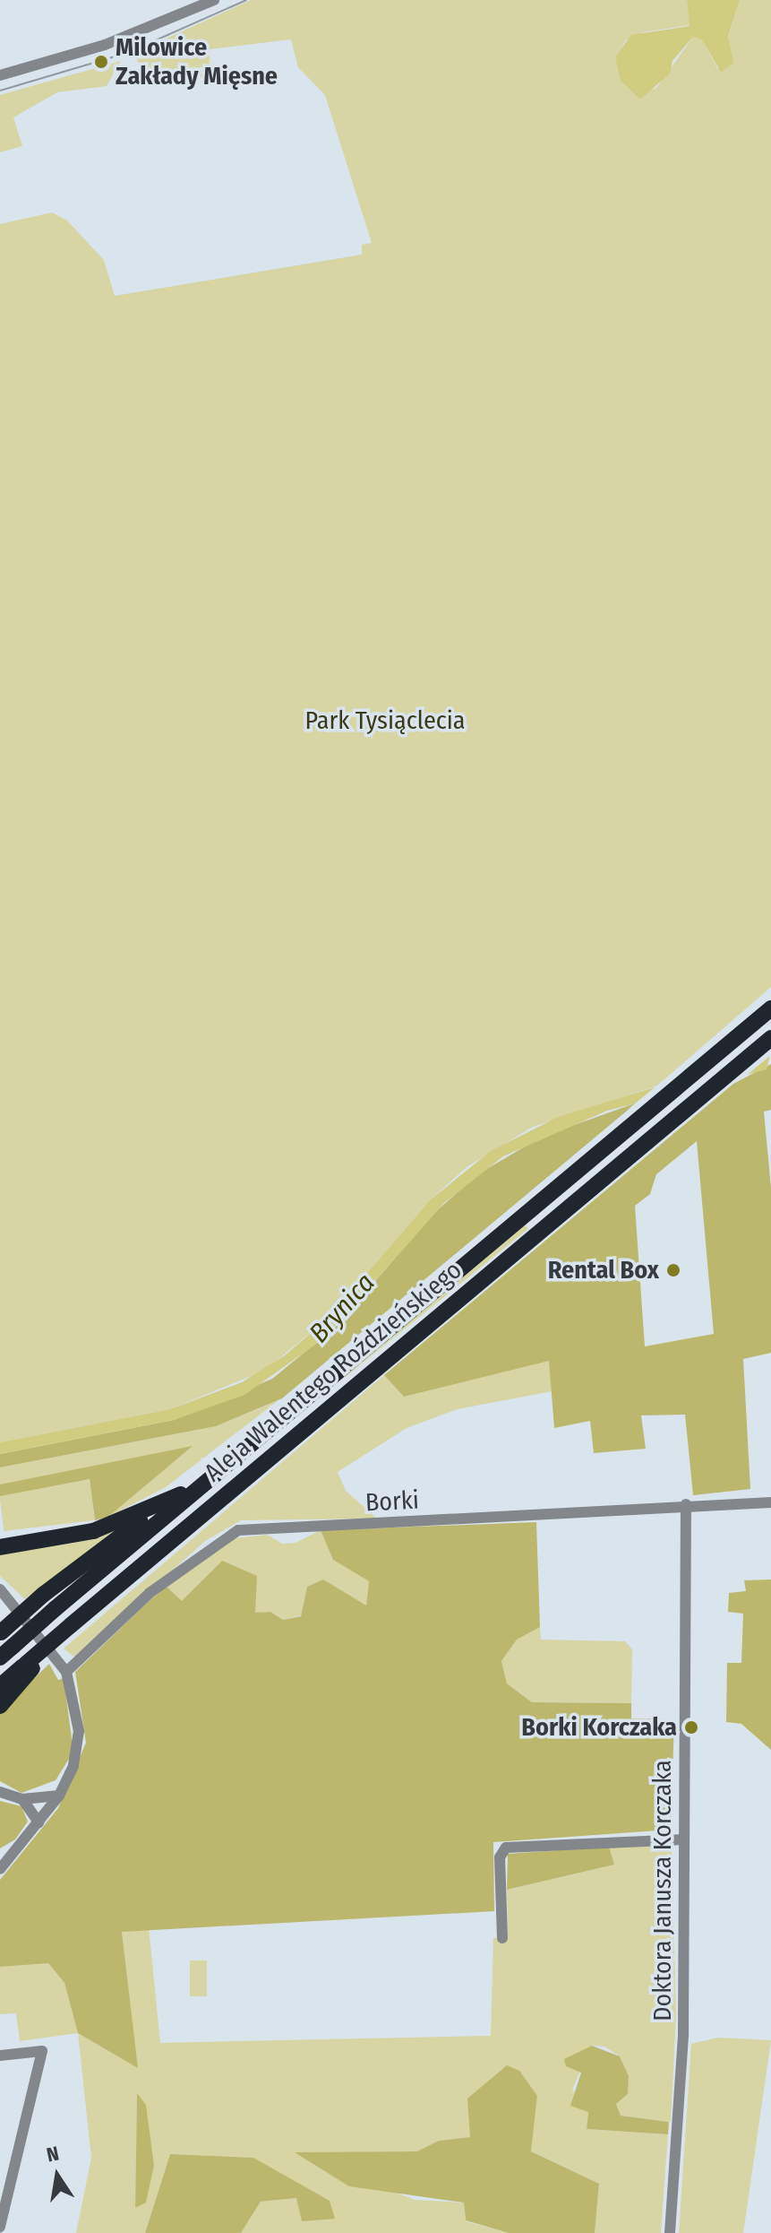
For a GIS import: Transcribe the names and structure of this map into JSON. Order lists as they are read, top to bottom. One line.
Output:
{"streets":{"highway":["Aleja Walentego Roździeńskiego"],"street":["Borki","Doktora Janusza Korczaka"]},"crossings":[["Borki","Doktora Janusza Korczaka"]],"water":["Brynica"],"parks":["Park Tysiąclecia"],"places":["Milowice Zakłady Mięsne","Rental Box","Borki Korczaka"],"north":"top"}
